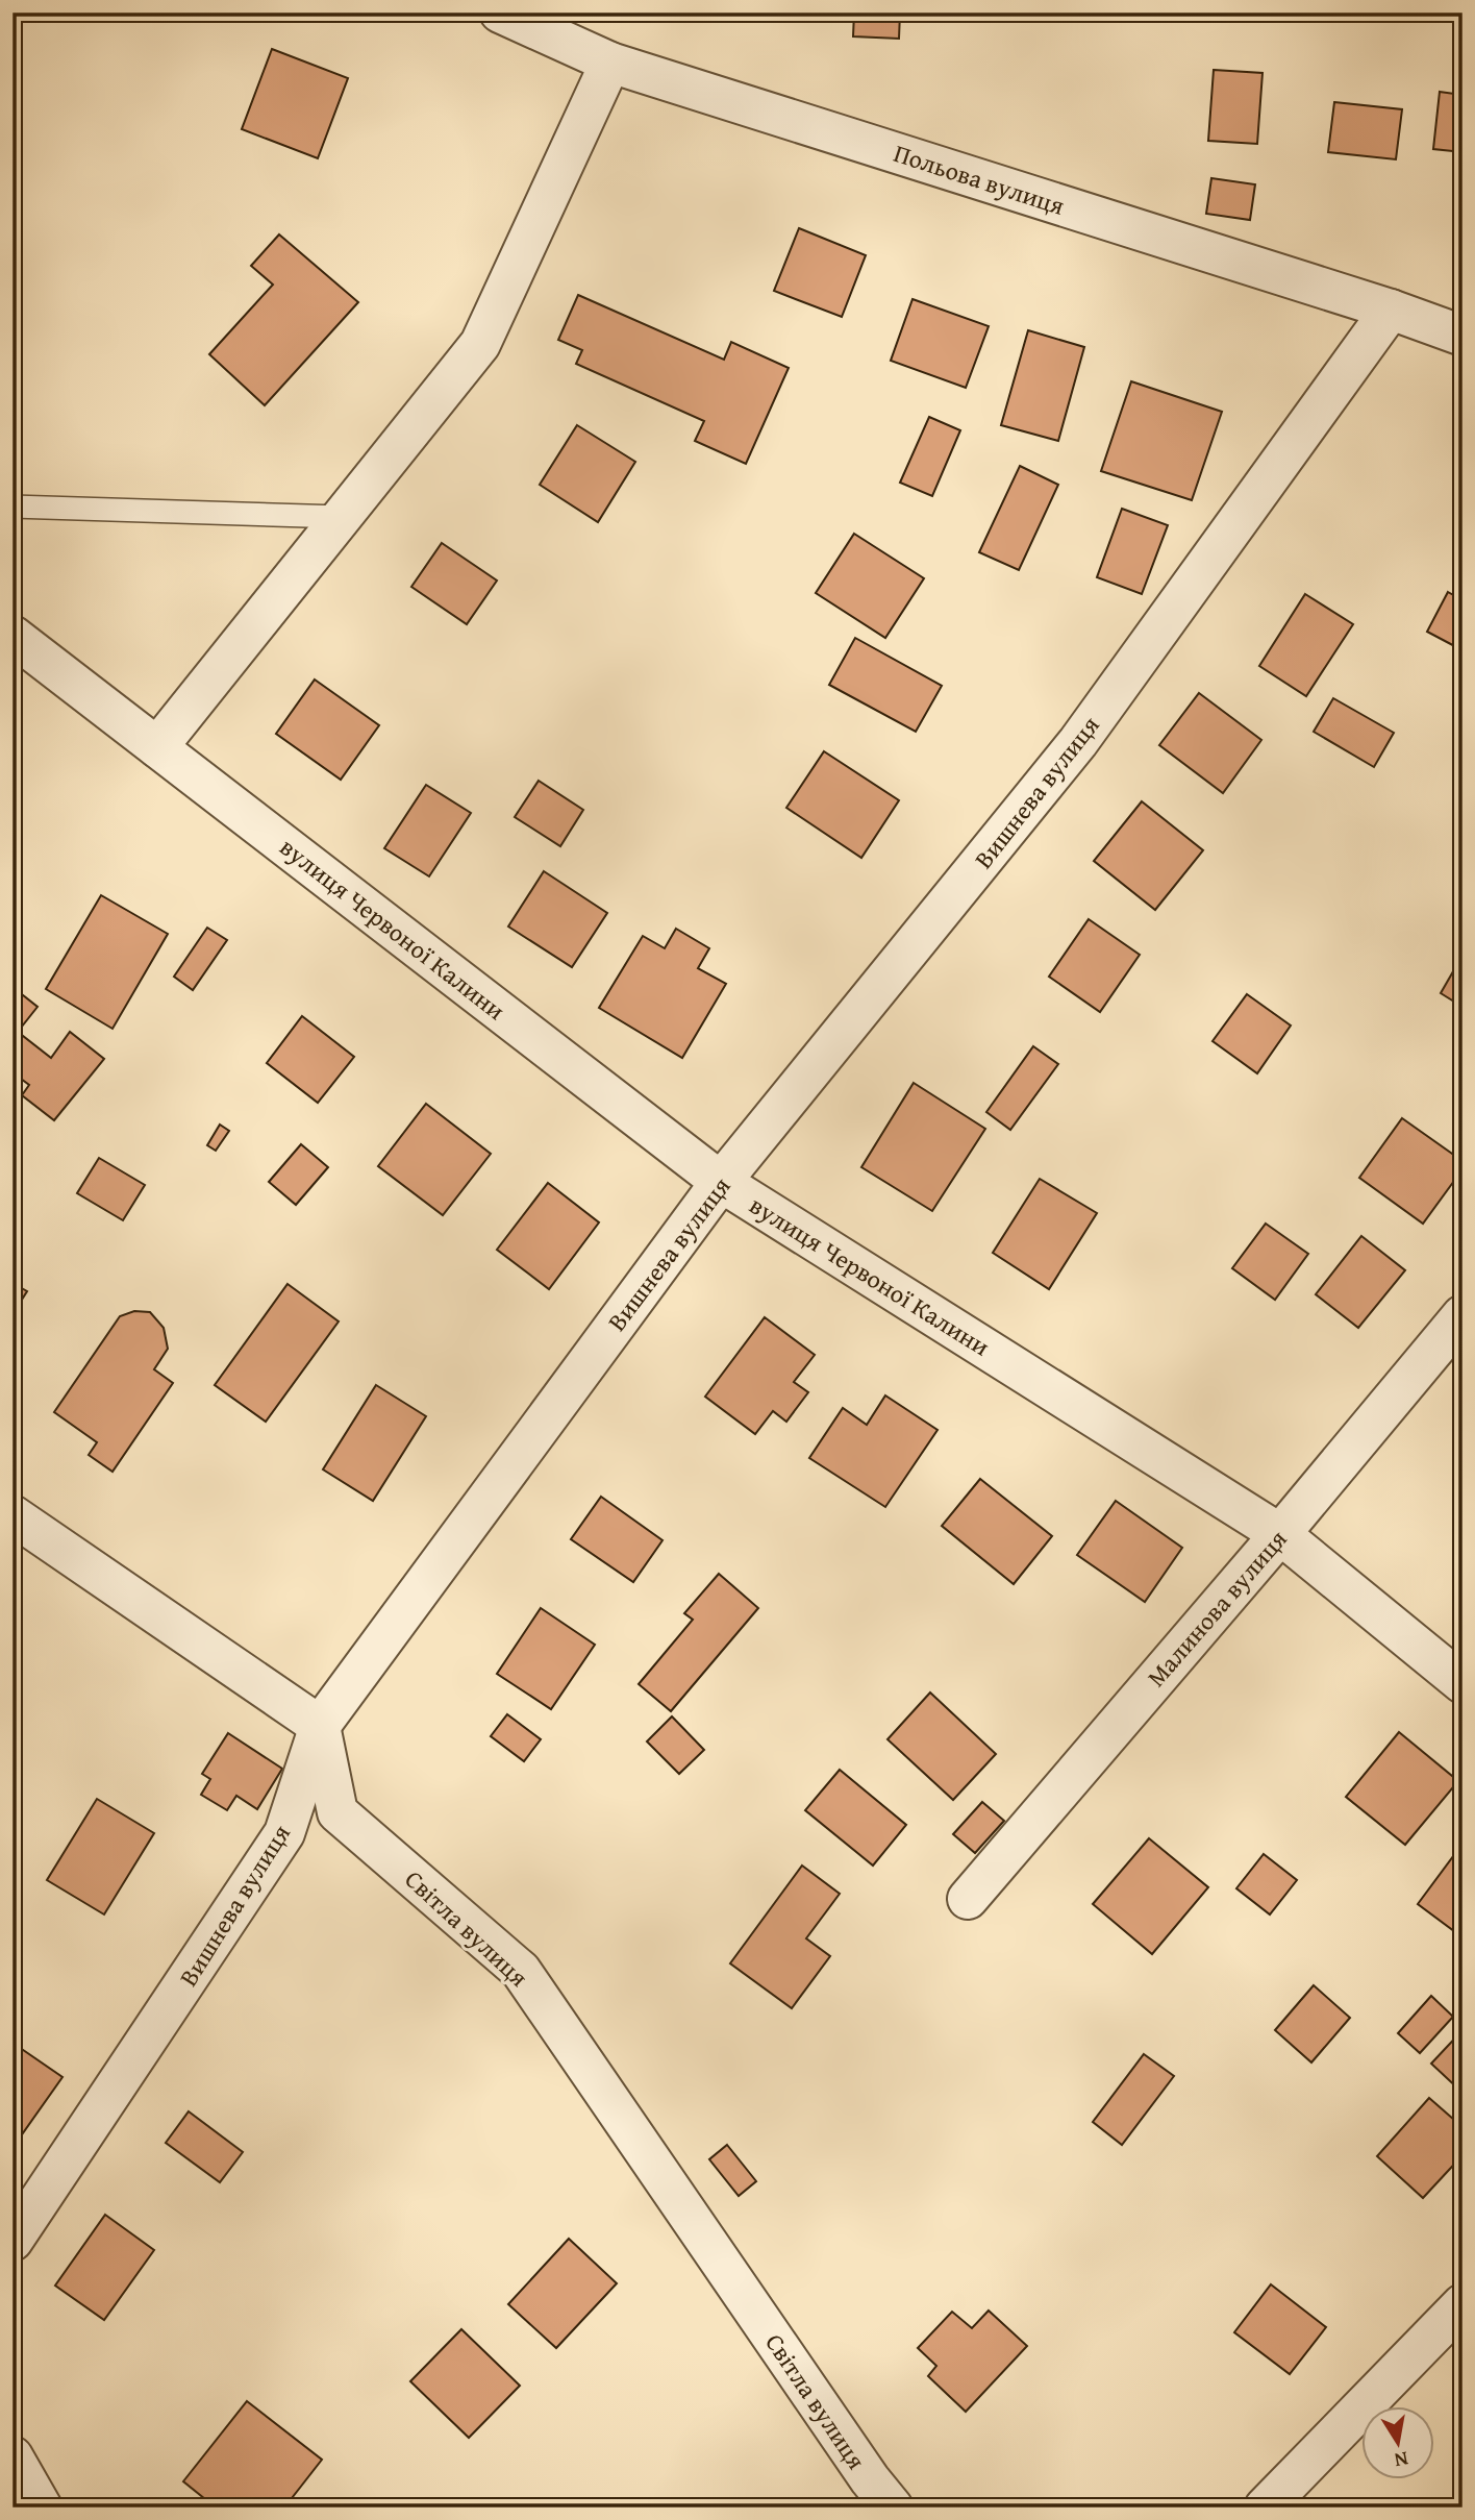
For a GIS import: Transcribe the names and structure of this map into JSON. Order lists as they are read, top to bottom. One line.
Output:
{"streets":{"street":["Польова вулиця","Вишнева вулиця","вулиця Червоної Калини","Малинова вулиця","Світла вулиця"]},"crossings":[["Польова вулиця","Вишнева вулиця"],["Вишнева вулиця","вулиця Червоної Калини"],["Вишнева вулиця","Світла вулиця"],["вулиця Червоної Калини","Малинова вулиця"]],"north":"bottom"}
